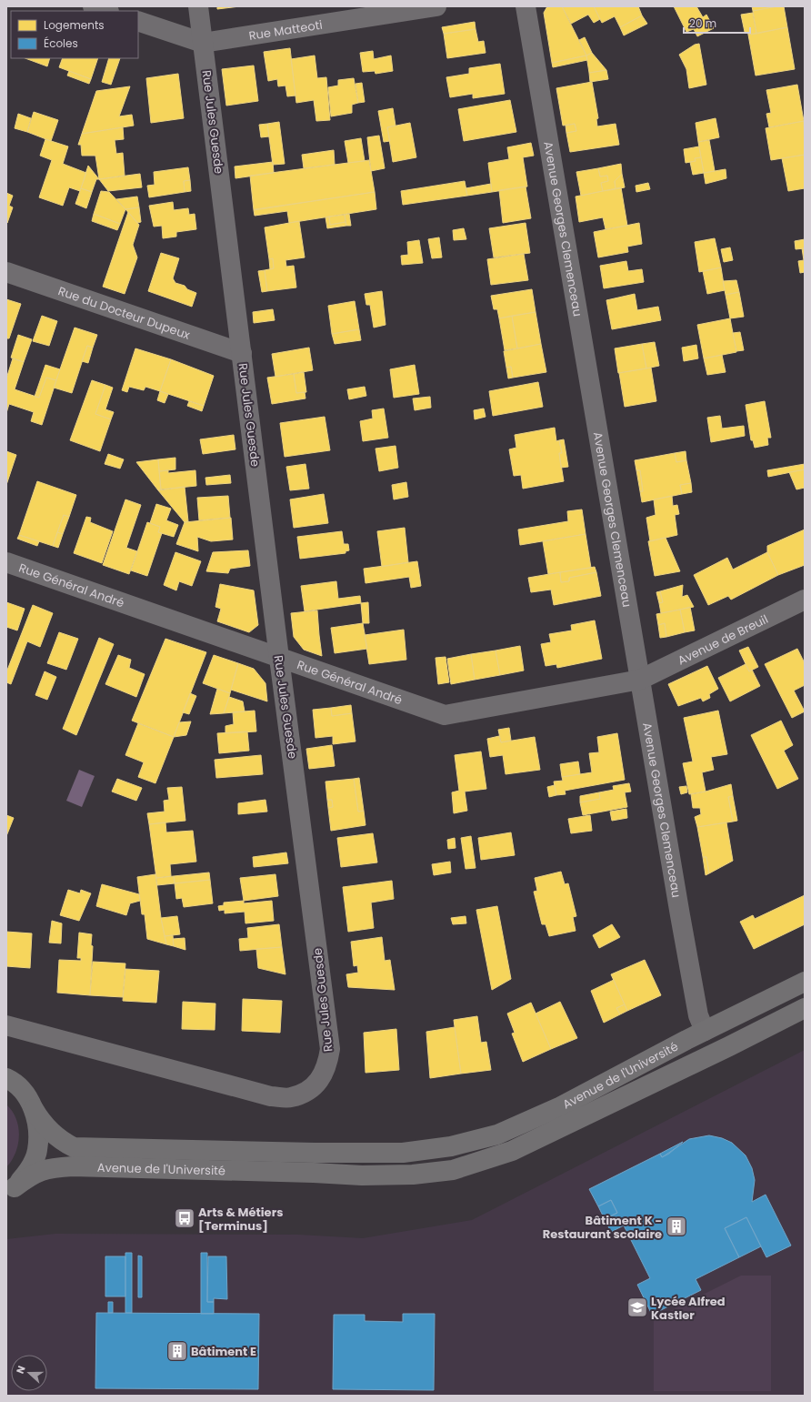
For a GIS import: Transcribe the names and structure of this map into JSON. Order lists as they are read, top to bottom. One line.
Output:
{"streets":{"street":["Rue Matteoti","Rue Jules Guesde","Avenue Georges Clemenceau","Rue du Docteur Dupeux","Rue Général André","Avenue de Breuil","Avenue de l'Université"]},"crossings":[["Rue Matteoti","Rue Jules Guesde"],["Rue Jules Guesde","Rue du Docteur Dupeux"],["Rue Jules Guesde","Rue Général André"],["Avenue Georges Clemenceau","Rue Général André"],["Avenue Georges Clemenceau","Avenue de Breuil"],["Avenue Georges Clemenceau","Avenue de l'Université"],["Rue Général André","Avenue de Breuil"]],"places":{"bus stop":["Arts & Métiers [Terminus]"],"building":["Bâtiment K - Restaurant scolaire","Bâtiment E"],"school or university":["Lycée Alfred Kastler"]},"legend":["Logements","Écoles"],"scale_bar":"20 m","north":"left"}
